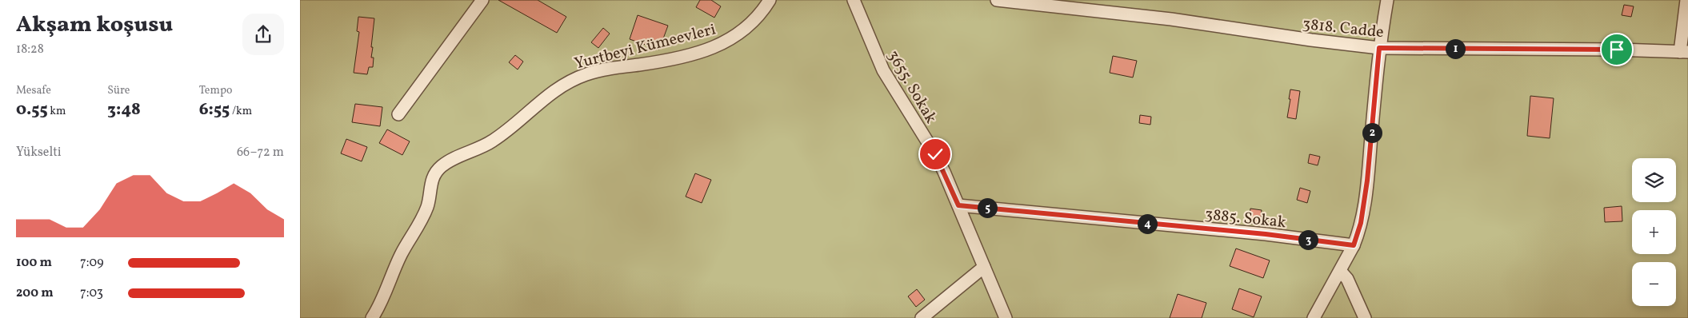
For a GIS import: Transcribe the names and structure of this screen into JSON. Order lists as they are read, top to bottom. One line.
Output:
{"streets":{"street":["3818. Cadde","Yurtbeyi Kümeevleri","3655. Sokak","3885. Sokak"]},"crossings":[["3655. Sokak","3885. Sokak"]],"page":{"heading":["Akşam koşusu","18:28"],"pins":["1","2","5","4","3"],"stats":[["Mesafe","0.55 km"],["Süre","3:48"],["Tempo","6:55 /km"]],"chart":["Yükselti","66–72 m"],"map_buttons":["+","−"],"list":[{"name":"100 m","note":"7:09"},{"name":"200 m","note":"7:03"}]}}
